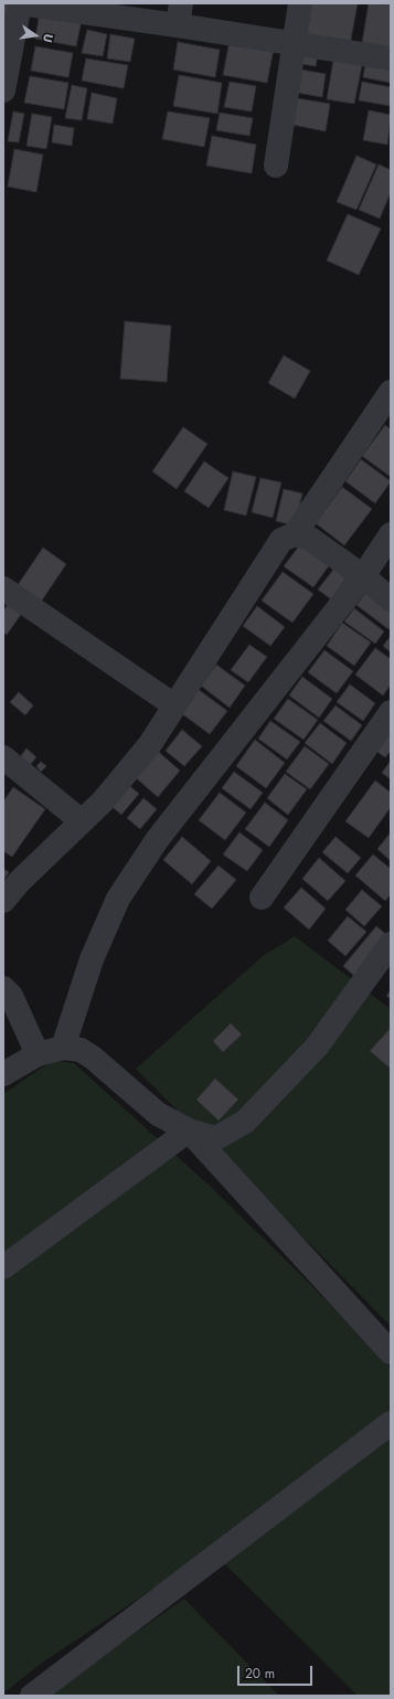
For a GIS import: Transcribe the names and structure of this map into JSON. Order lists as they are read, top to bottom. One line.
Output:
{"scale_bar":"20 m","north":"right"}
